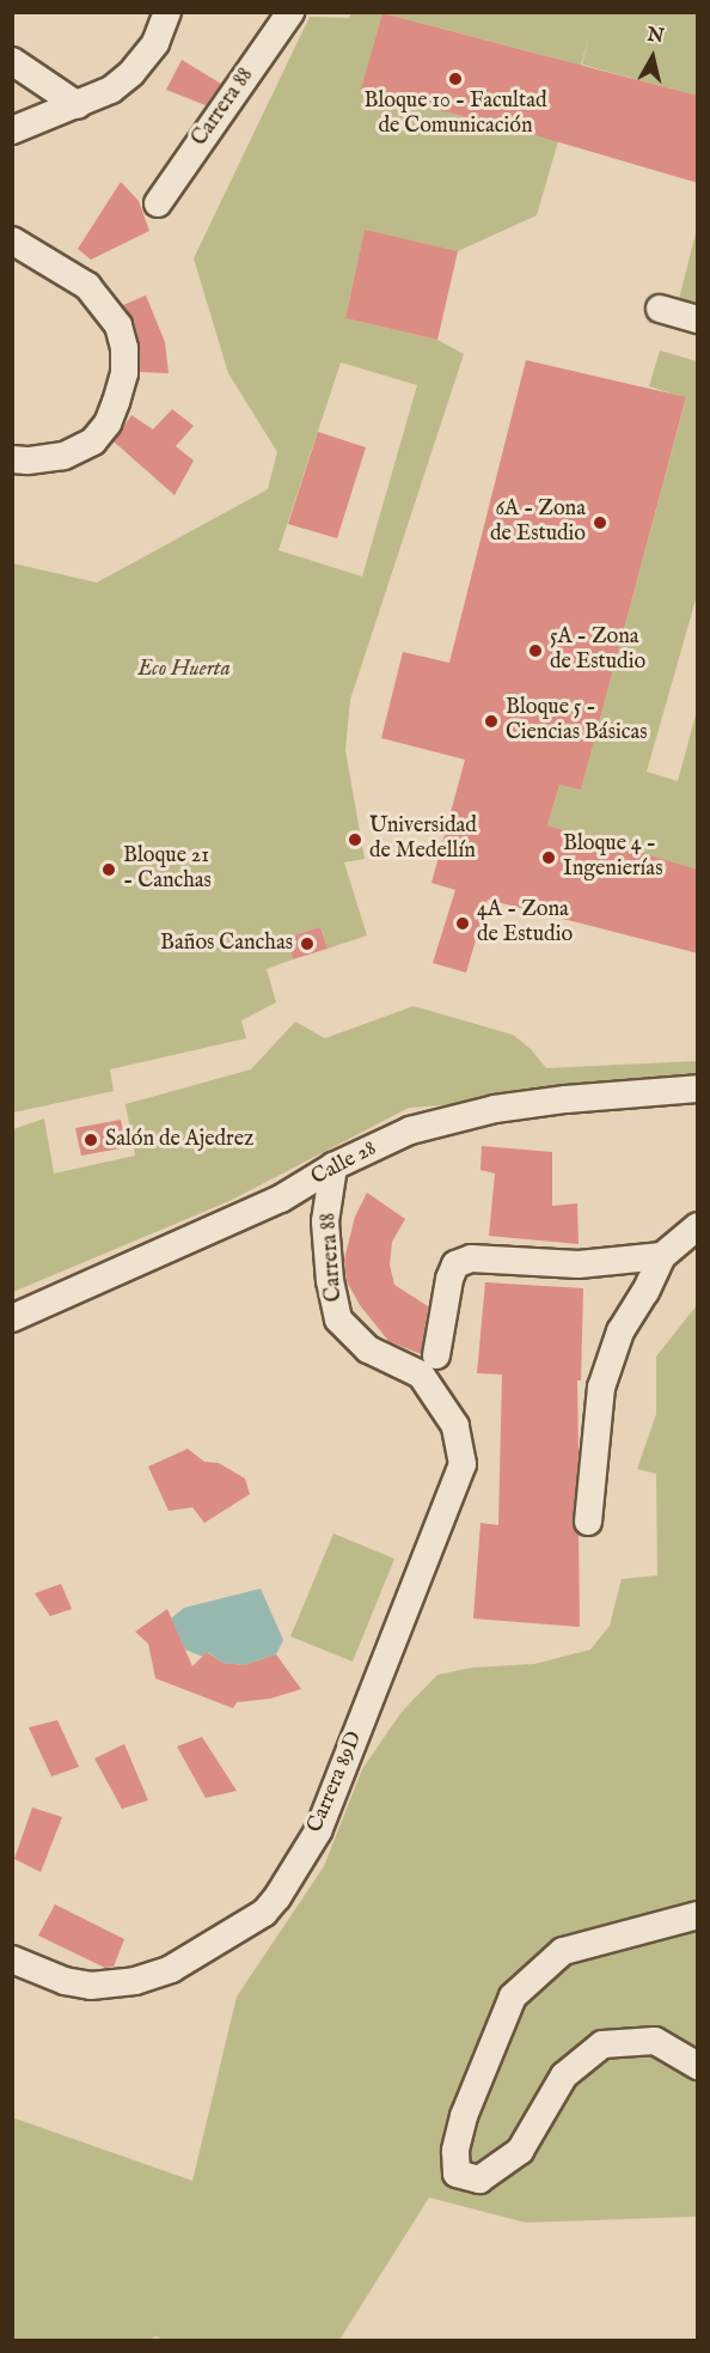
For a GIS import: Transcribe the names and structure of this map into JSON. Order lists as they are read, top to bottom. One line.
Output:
{"streets":{"street":["Carrera 88","Calle 28","Carrera 89D"]},"crossings":[["Carrera 88","Calle 28"],["Carrera 88","Carrera 89D"]],"parks":["Eco Huerta"],"places":["Bloque 10 - Facultad de Comunicación","6A - Zona de Estudio","5A - Zona de Estudio","Bloque 5 - Ciencias Básicas","Universidad de Medellín","Bloque 4 - Ingenierías","Bloque 21 - Canchas","4A - Zona de Estudio","Baños Canchas","Salón de Ajedrez"],"north":"top"}
